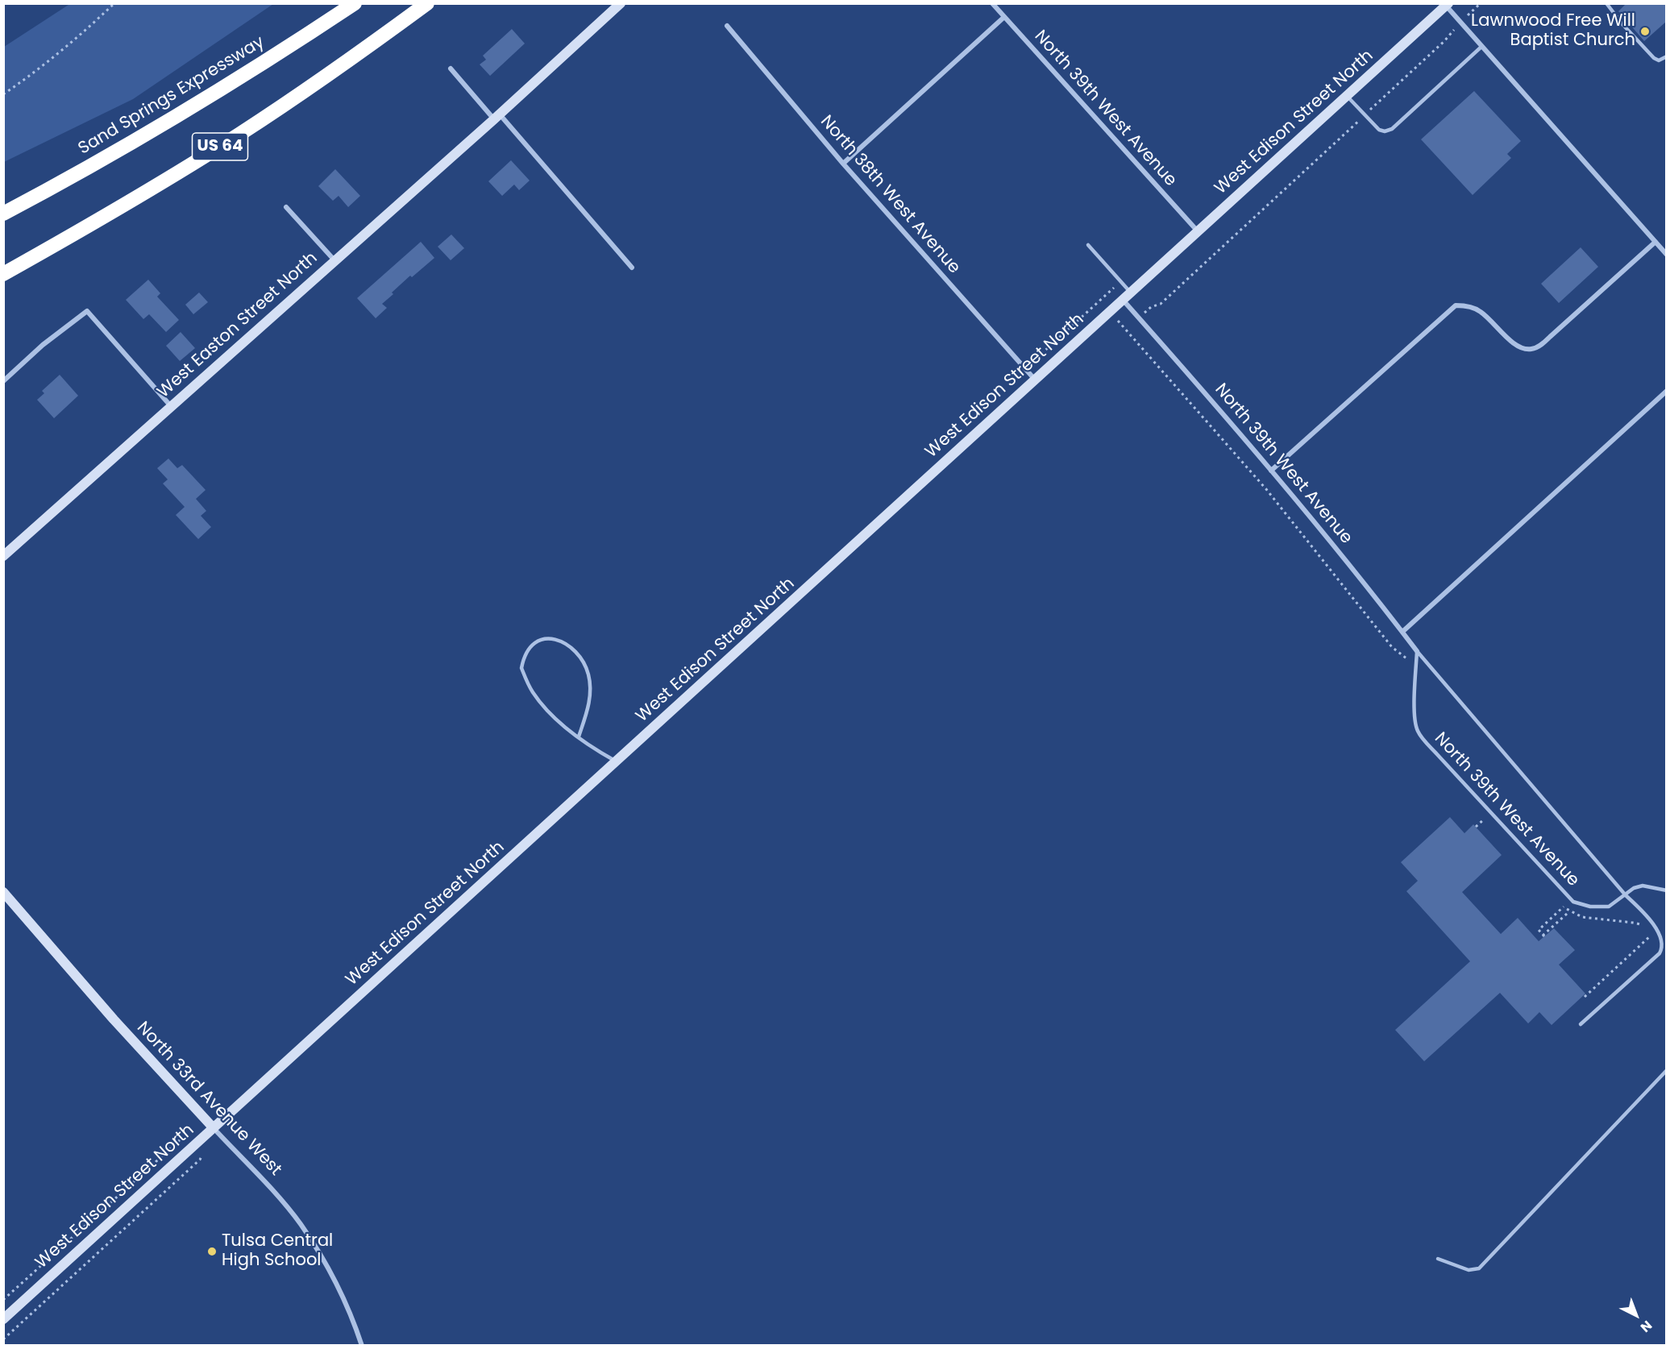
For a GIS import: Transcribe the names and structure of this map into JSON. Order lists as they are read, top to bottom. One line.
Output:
{"streets":{"highway":["Sand Springs Expressway","US 64"],"street":["North 39th West Avenue","West Edison Street North","North 38th West Avenue","West Easton Street North","North 33rd Avenue West"]},"crossings":[["North 39th West Avenue","West Edison Street North"],["West Edison Street North","North 38th West Avenue"],["West Edison Street North","North 33rd Avenue West"]],"places":["Lawnwood Free Will Baptist Church","Tulsa Central High School"],"north":"bottom right"}
